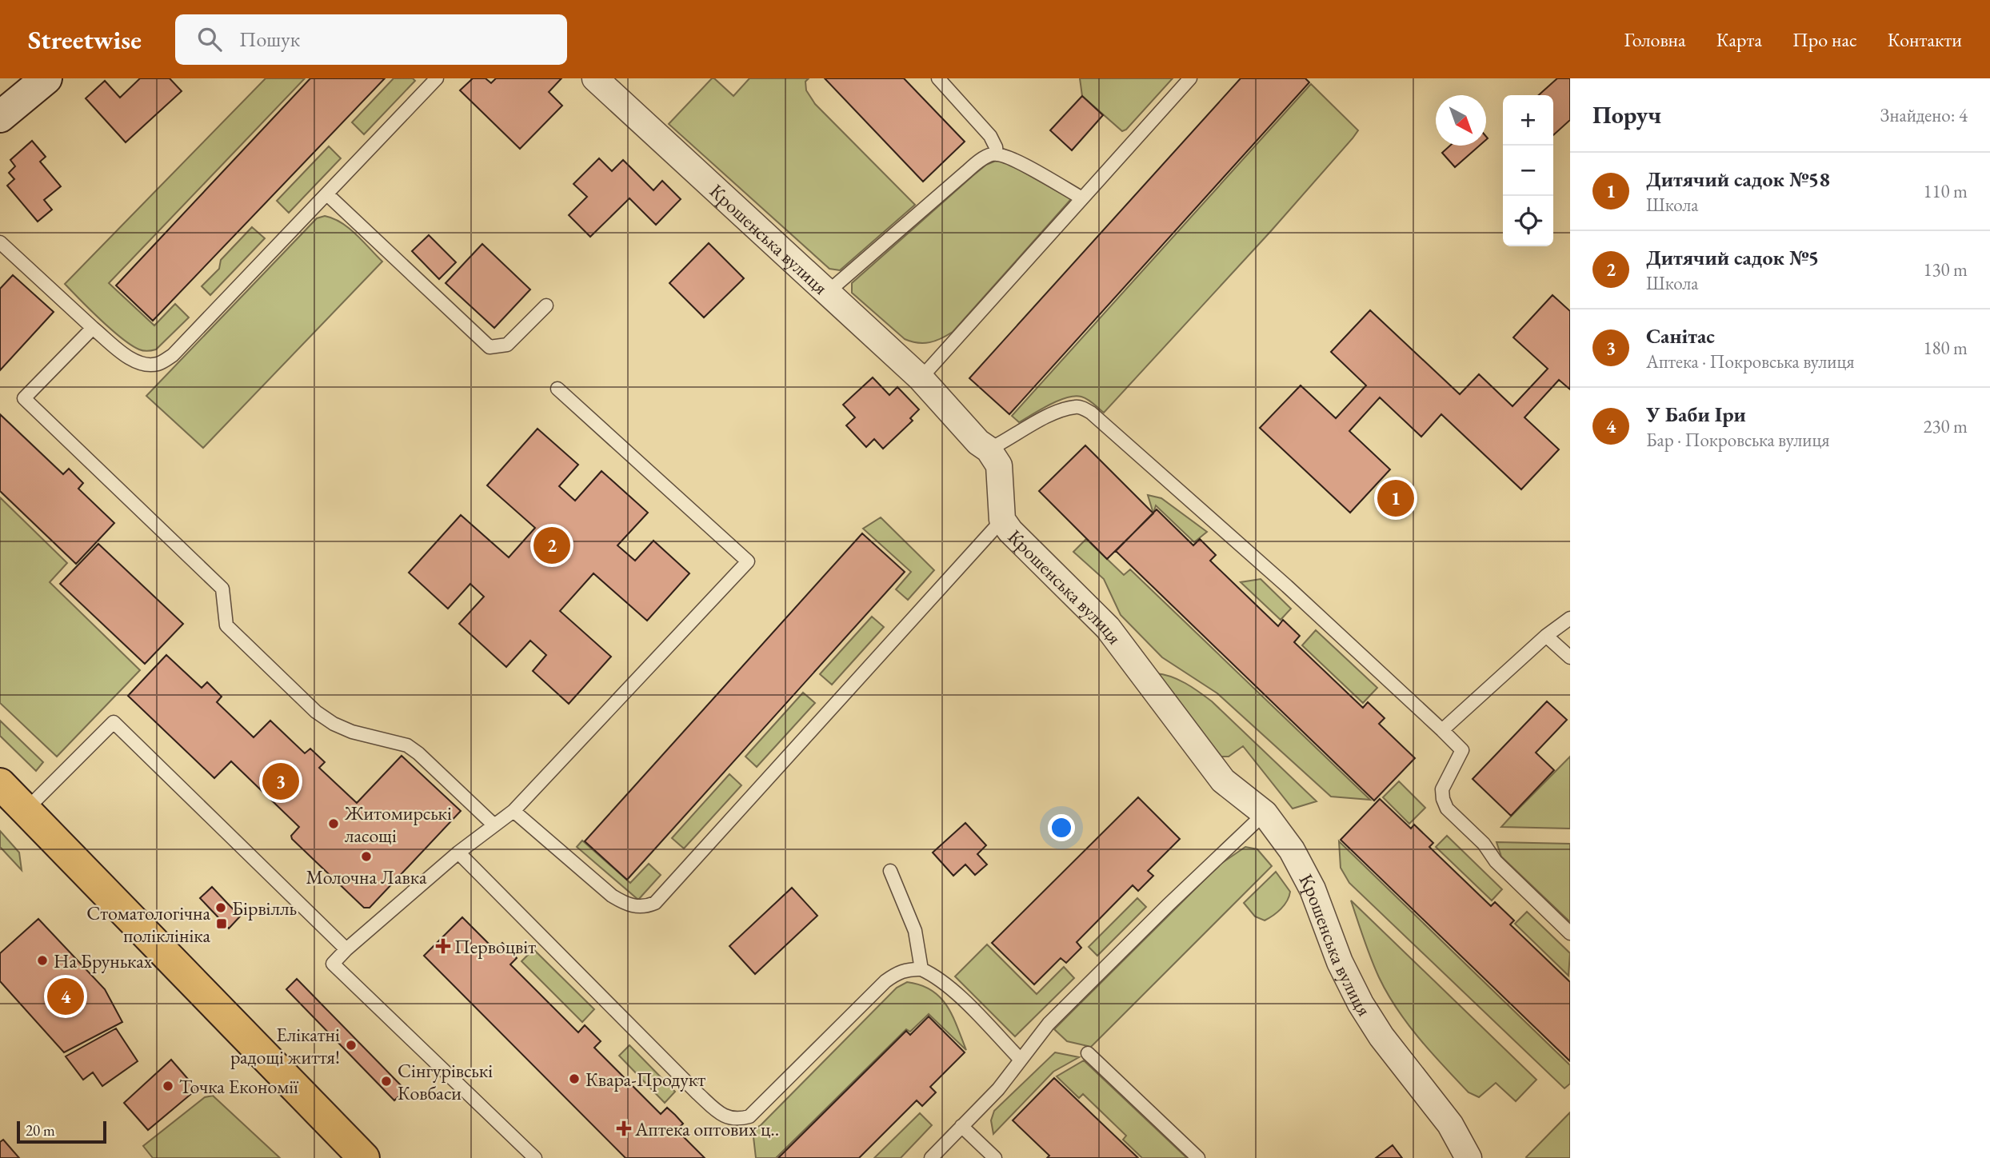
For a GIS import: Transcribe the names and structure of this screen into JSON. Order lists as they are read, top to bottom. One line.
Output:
{"streets":{"street":["Крошенська вулиця"]},"places":{"other":["Житомирські ласощі","Молочна Лавка","Бірвілль","На Бруньках","Елікатні радощі життя!","Квара-Продукт","Сінгурівські Ковбаси","Точка Економії"],"transit":["Стоматологічна поліклініка"],"health":["Первоцвіт","Аптека оптових ц‥"]},"scale_bar":"20 m","north":"bottom right","page":{"header":"Streetwise","search":"Пошук","nav":["Головна","Карта","Про нас","Контакти"],"heading":["Поруч","Знайдено: 4"],"map_buttons":["+","−"],"list":[{"mark":"1","name":"Дитячий садок №58","note":"Школа","value":"110 m"},{"mark":"2","name":"Дитячий садок №5","note":"Школа","value":"130 m"},{"mark":"3","name":"Санітас","note":"Аптека · Покровська вулиця","value":"180 m"},{"mark":"4","name":"У Баби Іри","note":"Бар · Покровська вулиця","value":"230 m"}],"pins":["1","2","3","4"],"scale":"20 m"}}
